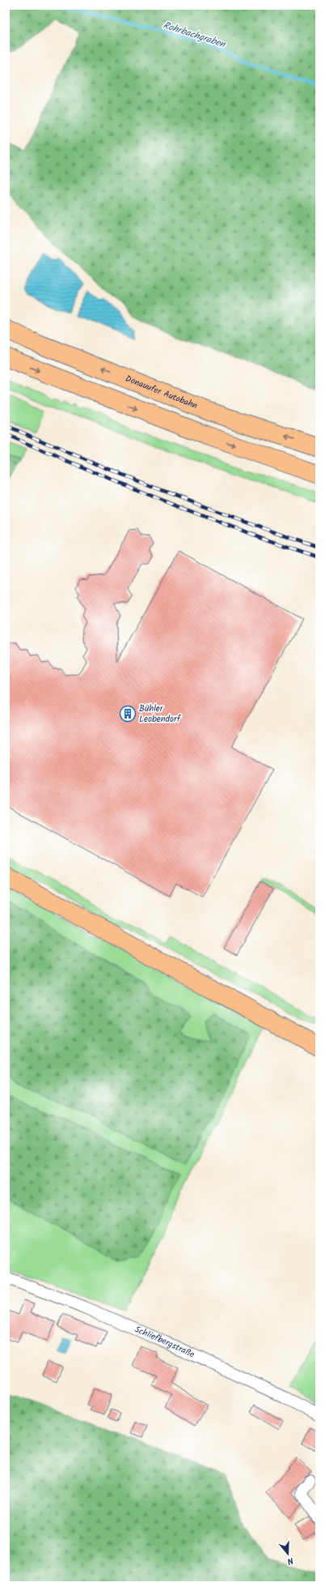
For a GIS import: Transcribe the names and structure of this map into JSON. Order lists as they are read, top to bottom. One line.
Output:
{"streets":{"main road":["Donauufer Autobahn"],"street":["Schliefbergstraße"]},"water":["Rohrbachgraben"],"places":{"building":["Bühler Leobendorf"]},"north":"bottom"}
